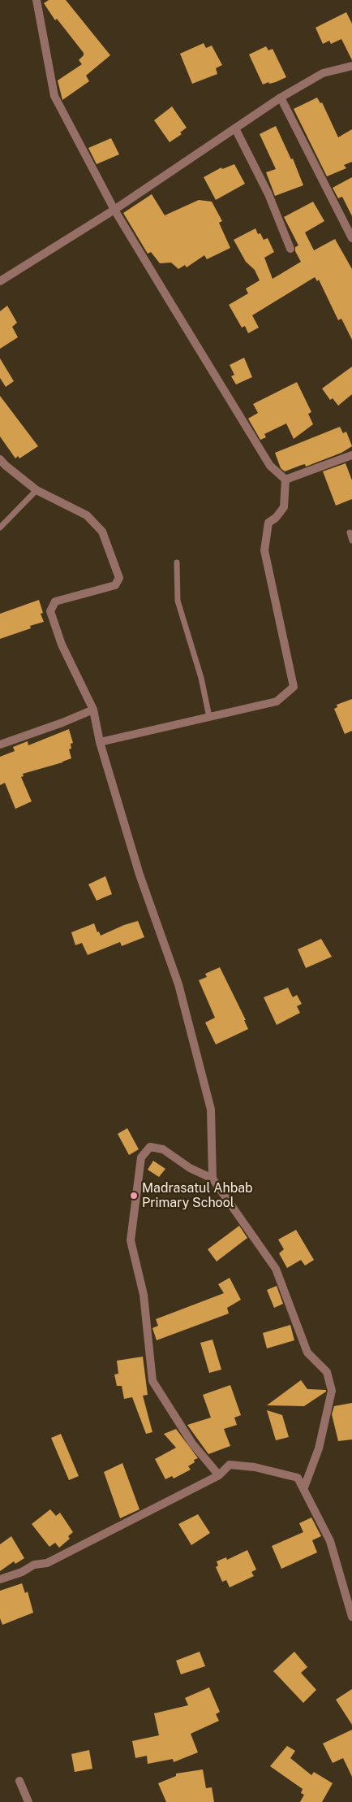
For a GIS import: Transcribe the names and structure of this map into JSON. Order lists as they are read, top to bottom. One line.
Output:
{"places":["Madrasatul Ahbab Primary School"]}
